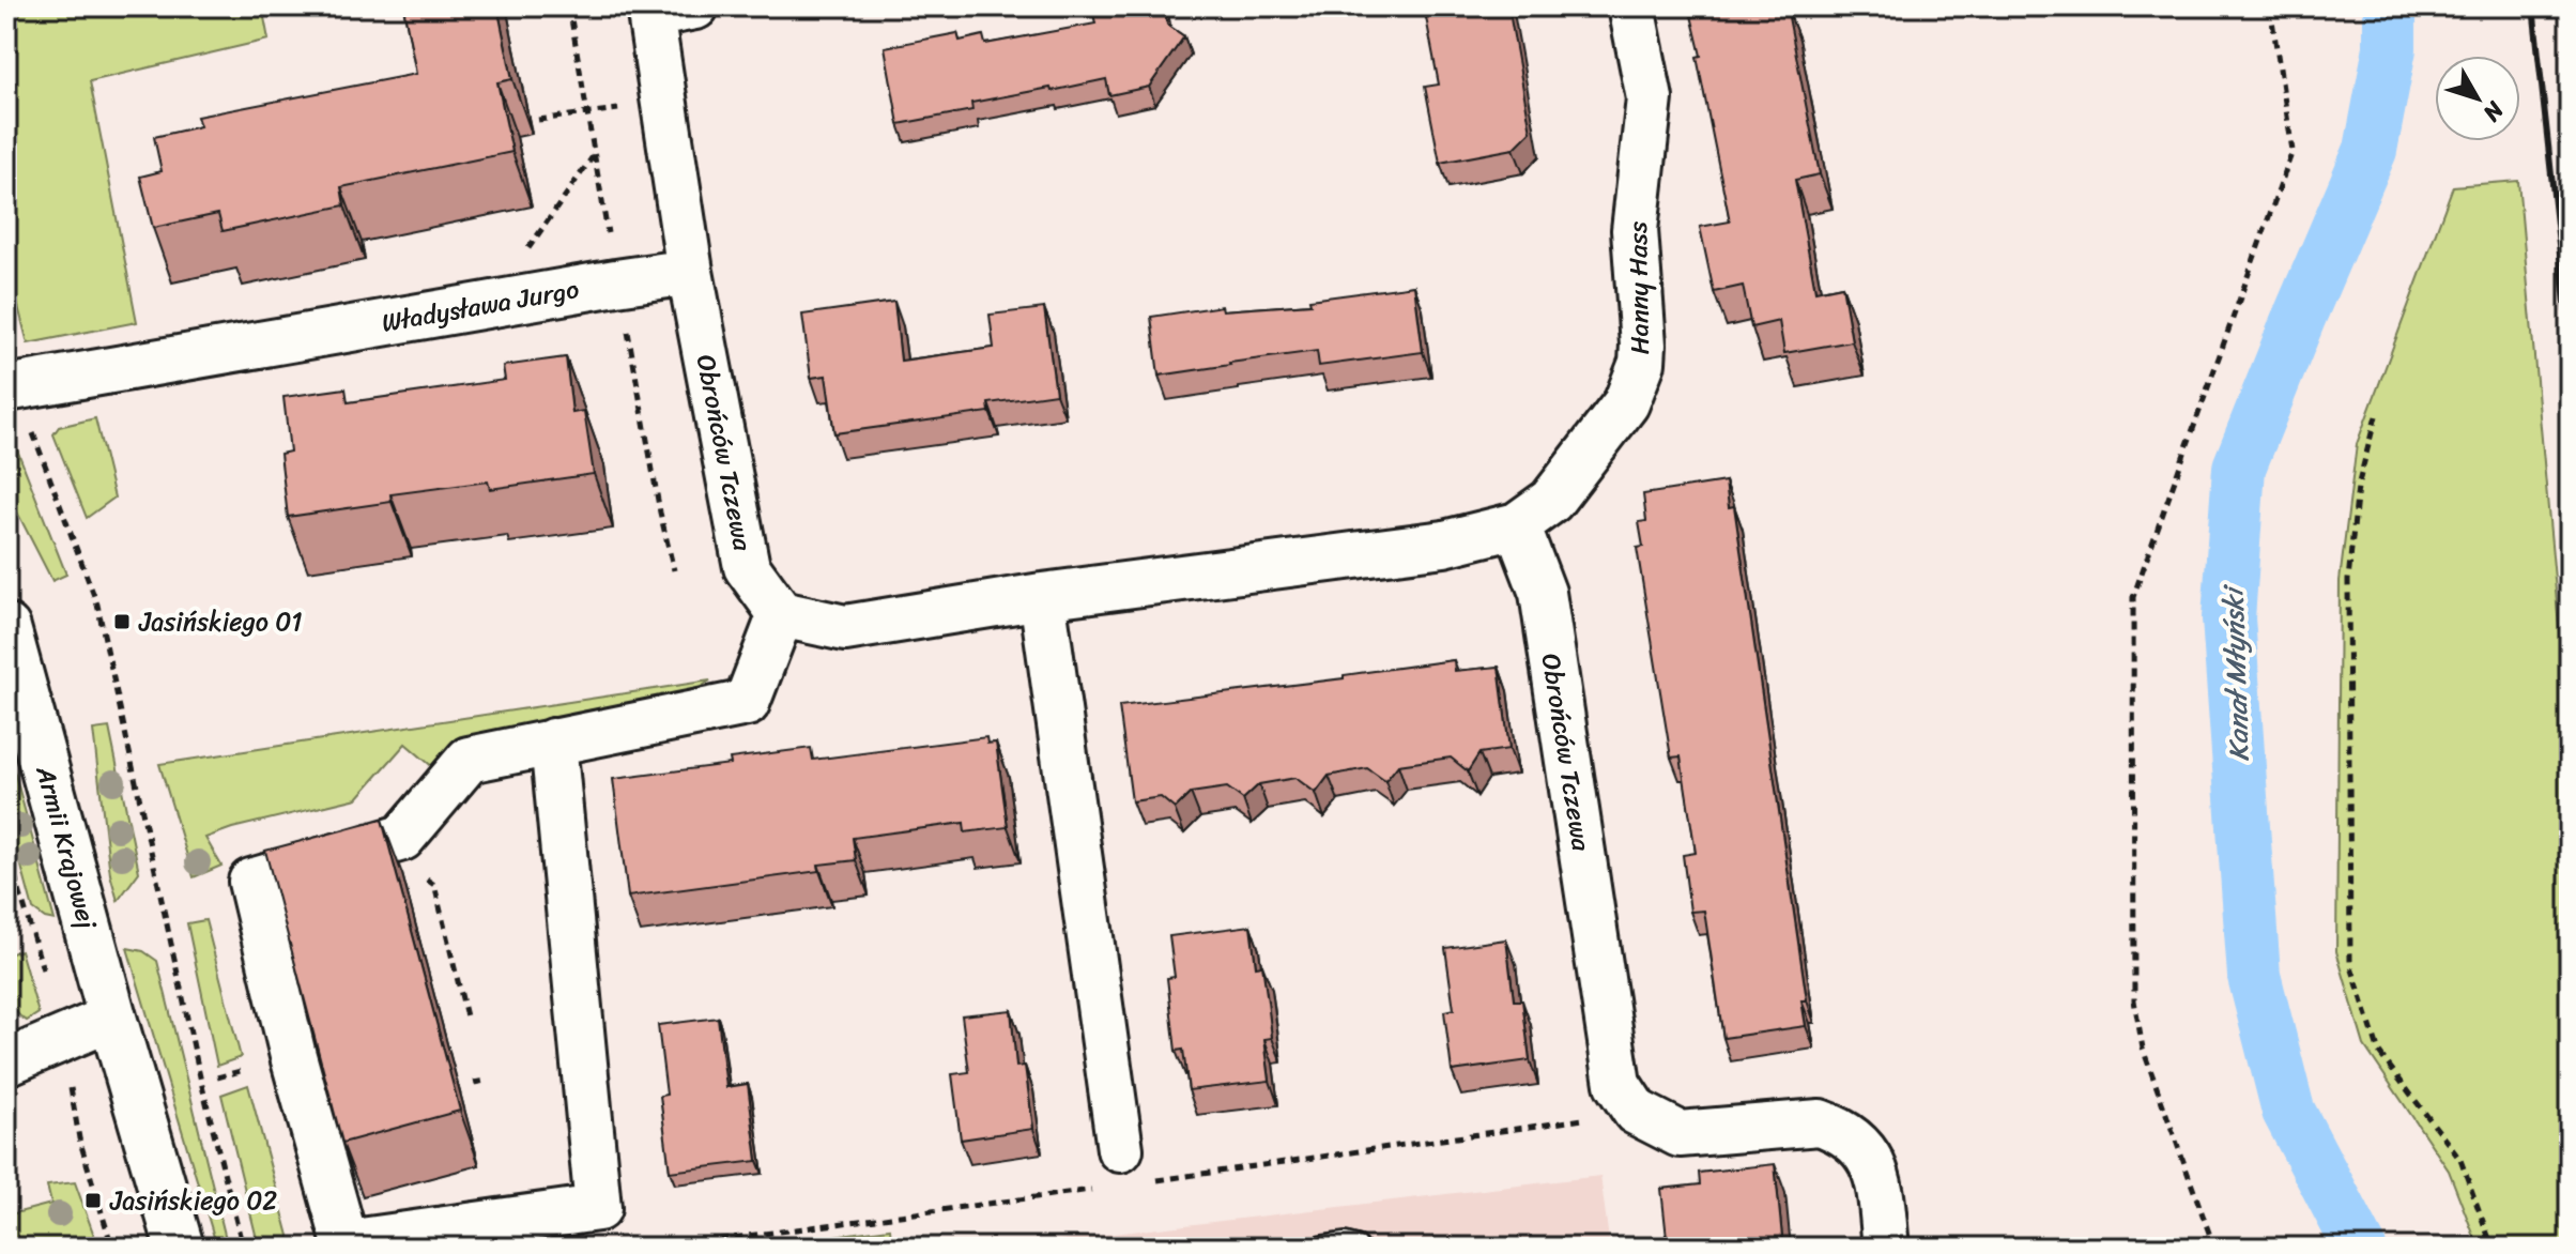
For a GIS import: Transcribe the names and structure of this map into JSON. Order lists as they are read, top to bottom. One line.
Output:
{"streets":{"street":["Hanny Hass","Władysława Jurgo","Obrońców Tczewa","Armii Krajowej"]},"crossings":[["Hanny Hass","Obrońców Tczewa"],["Władysława Jurgo","Obrońców Tczewa"]],"water":["Kanał Młyński"],"places":{"transit":["Jasińskiego 01","Jasińskiego 02"]},"north":"bottom right"}
